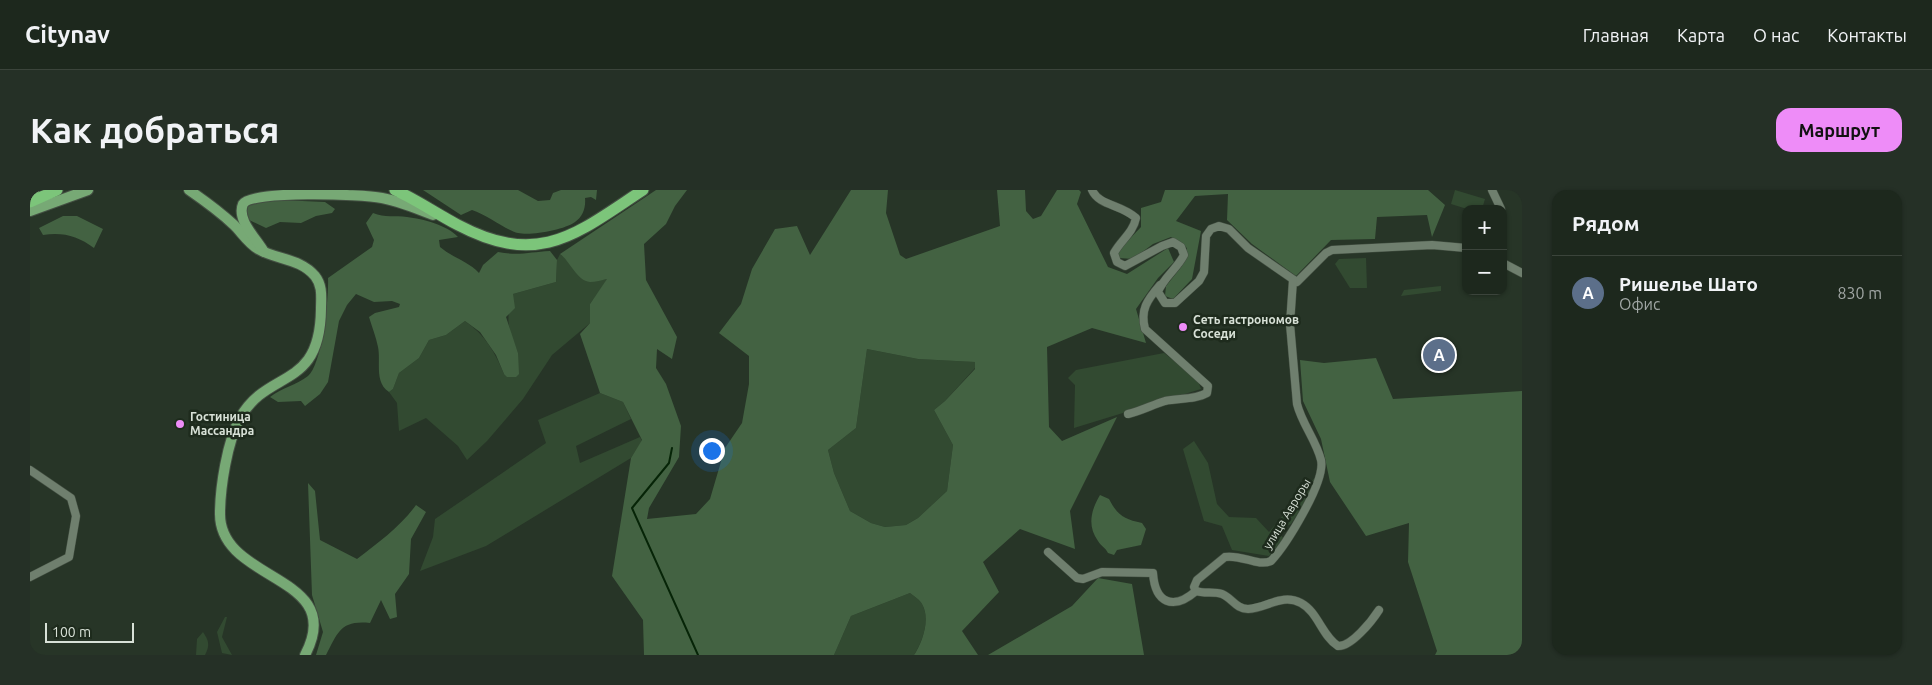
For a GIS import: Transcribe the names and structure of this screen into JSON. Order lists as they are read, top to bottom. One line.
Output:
{"streets":{"street":["улица Авроры"]},"places":["Сеть гастрономов Соседи","Гостиница Массандра"],"scale_bar":"100 m","page":{"header":"Citynav","nav":["Главная","Карта","О нас","Контакты"],"buttons":"Маршрут","title":"Как добраться","heading":"Рядом","map_buttons":["+","−"],"list":[{"mark":"A","name":"Ришелье Шато","note":"Офис","value":"830 m"}],"pins":"A","scale":"100 m"}}
